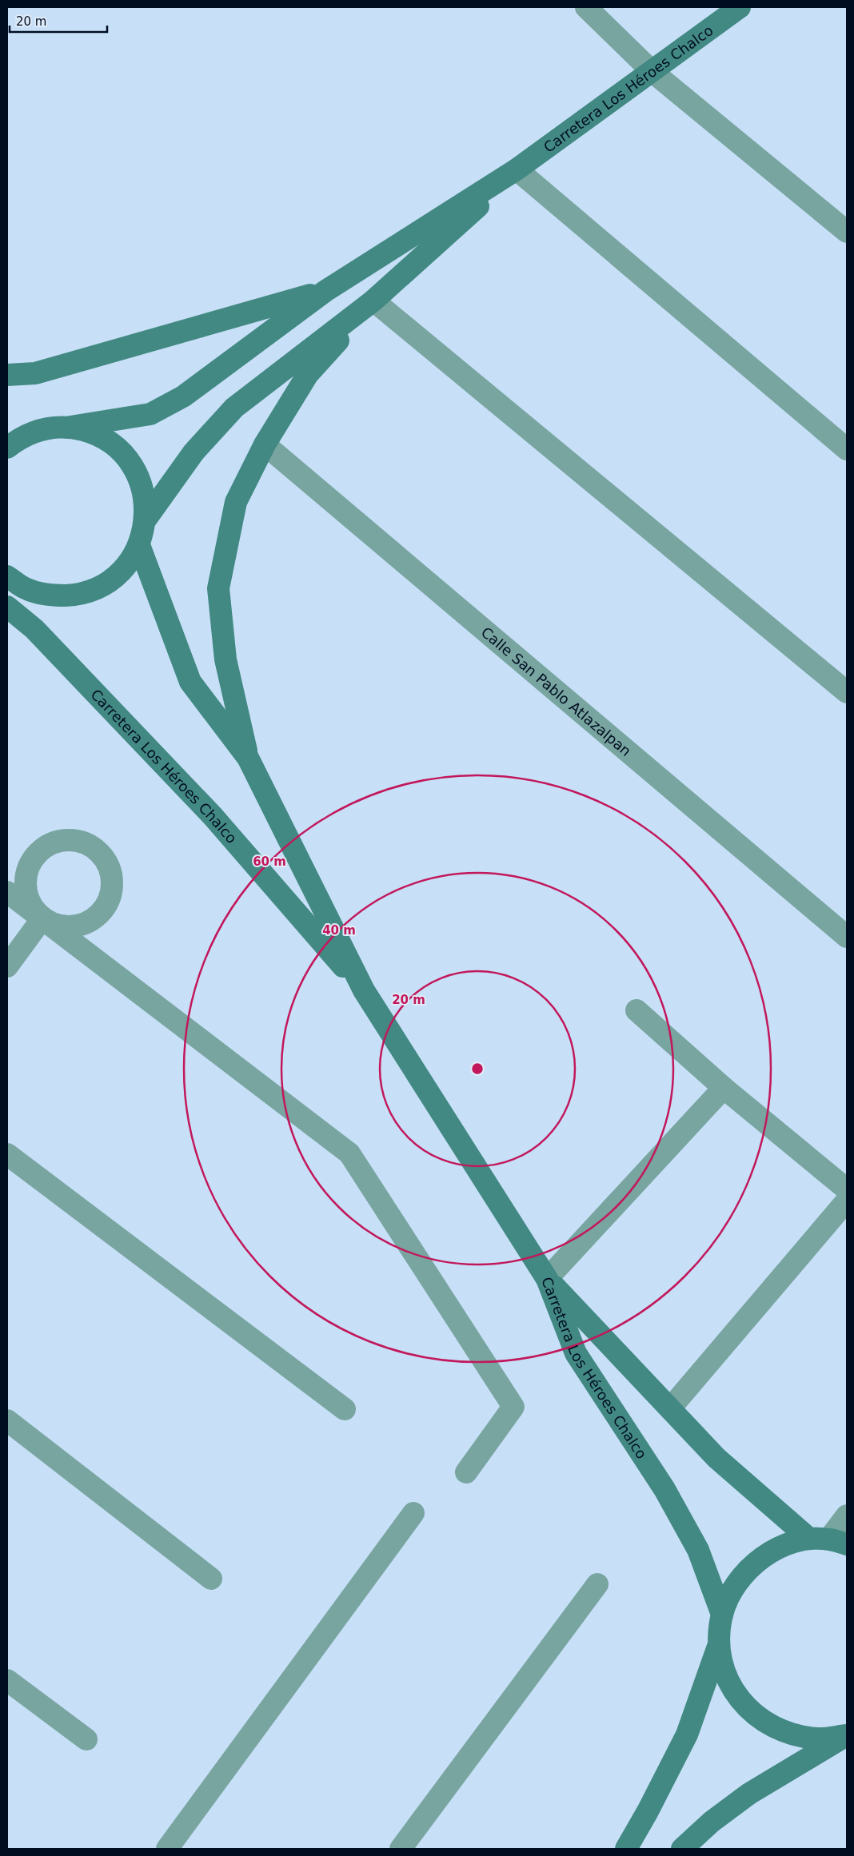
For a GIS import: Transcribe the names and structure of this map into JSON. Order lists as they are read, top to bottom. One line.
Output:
{"streets":{"street":["Carretera Los Héroes Chalco","Calle San Pablo Atlazalpan"]},"scale_bar":"20 m","rings":["60 m","40 m","20 m"]}
